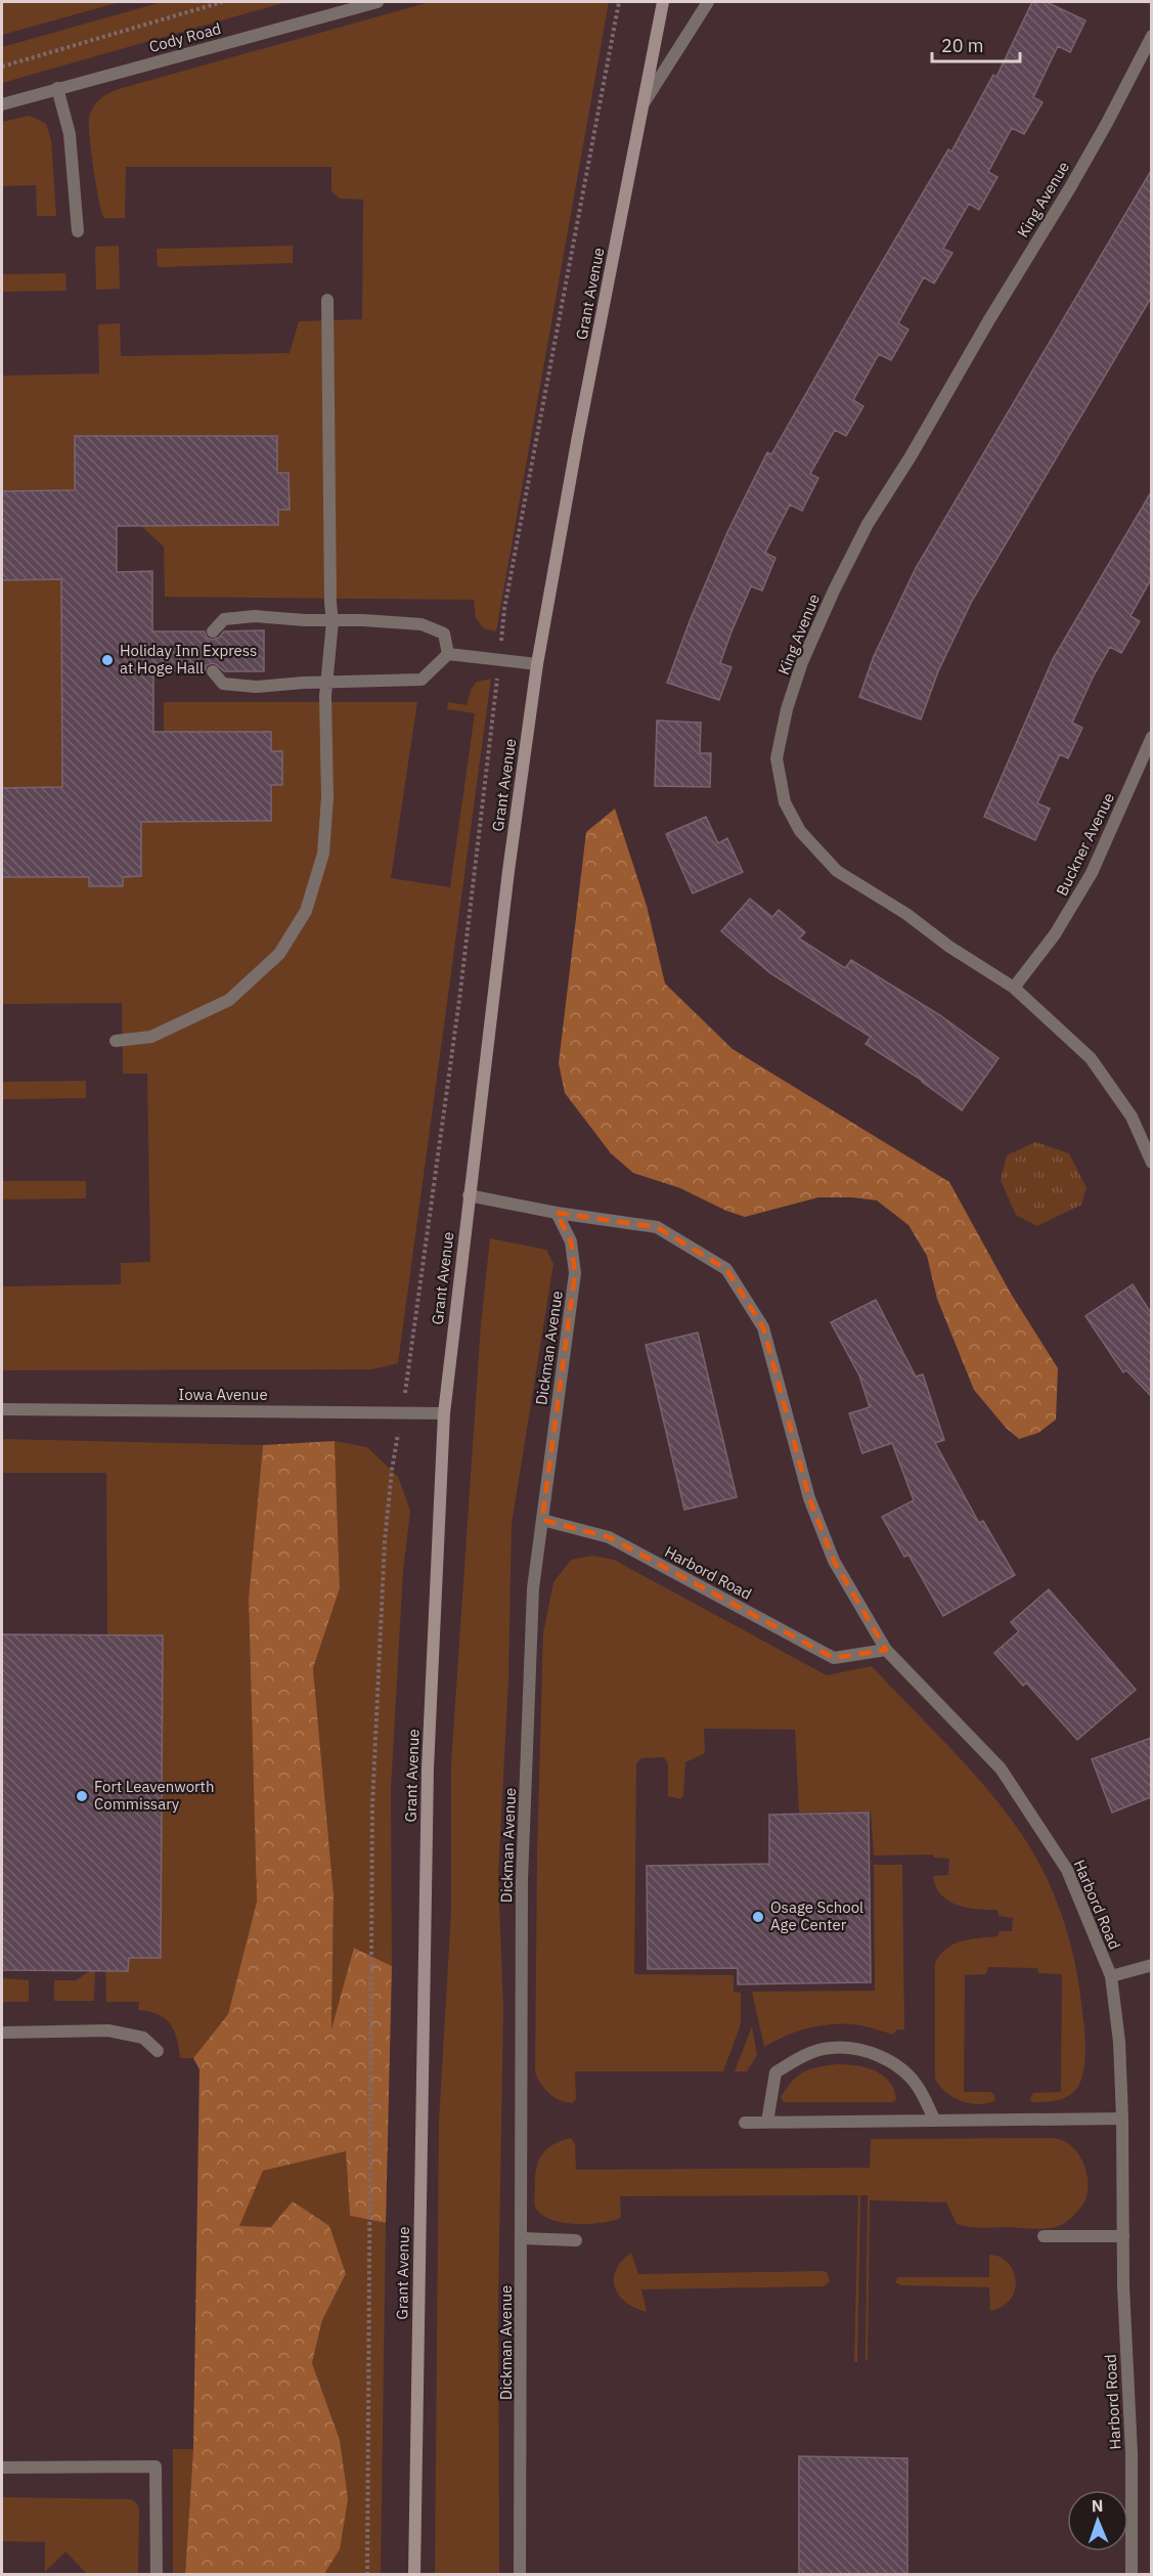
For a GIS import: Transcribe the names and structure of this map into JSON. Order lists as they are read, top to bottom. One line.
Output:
{"streets":{"main road":["Grant Avenue"],"street":["Cody Road","King Avenue","Buckner Avenue","Dickman Avenue","Iowa Avenue","Harbord Road"]},"crossings":[["King Avenue","Buckner Avenue"],["Grant Avenue","Iowa Avenue"],["Dickman Avenue","Harbord Road"]],"places":["Holiday Inn Express at Hoge Hall","Fort Leavenworth Commissary","Osage School Age Center"],"scale_bar":"20 m","north":"top"}
